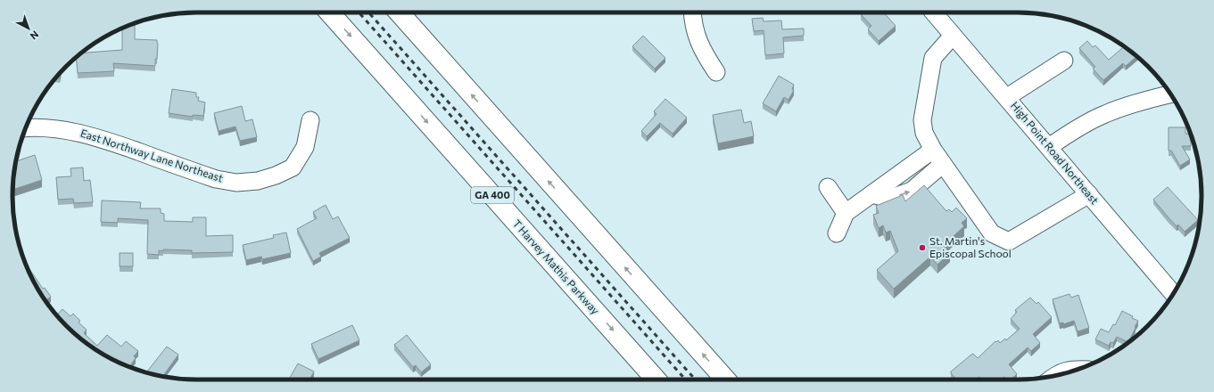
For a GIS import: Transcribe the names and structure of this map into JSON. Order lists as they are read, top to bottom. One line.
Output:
{"streets":{"highway":["GA 400","T Harvey Mathis Parkway"],"street":["High Point Road Northeast","East Northway Lane Northeast"]},"places":["St. Martin's Episcopal School"],"north":"bottom right"}
